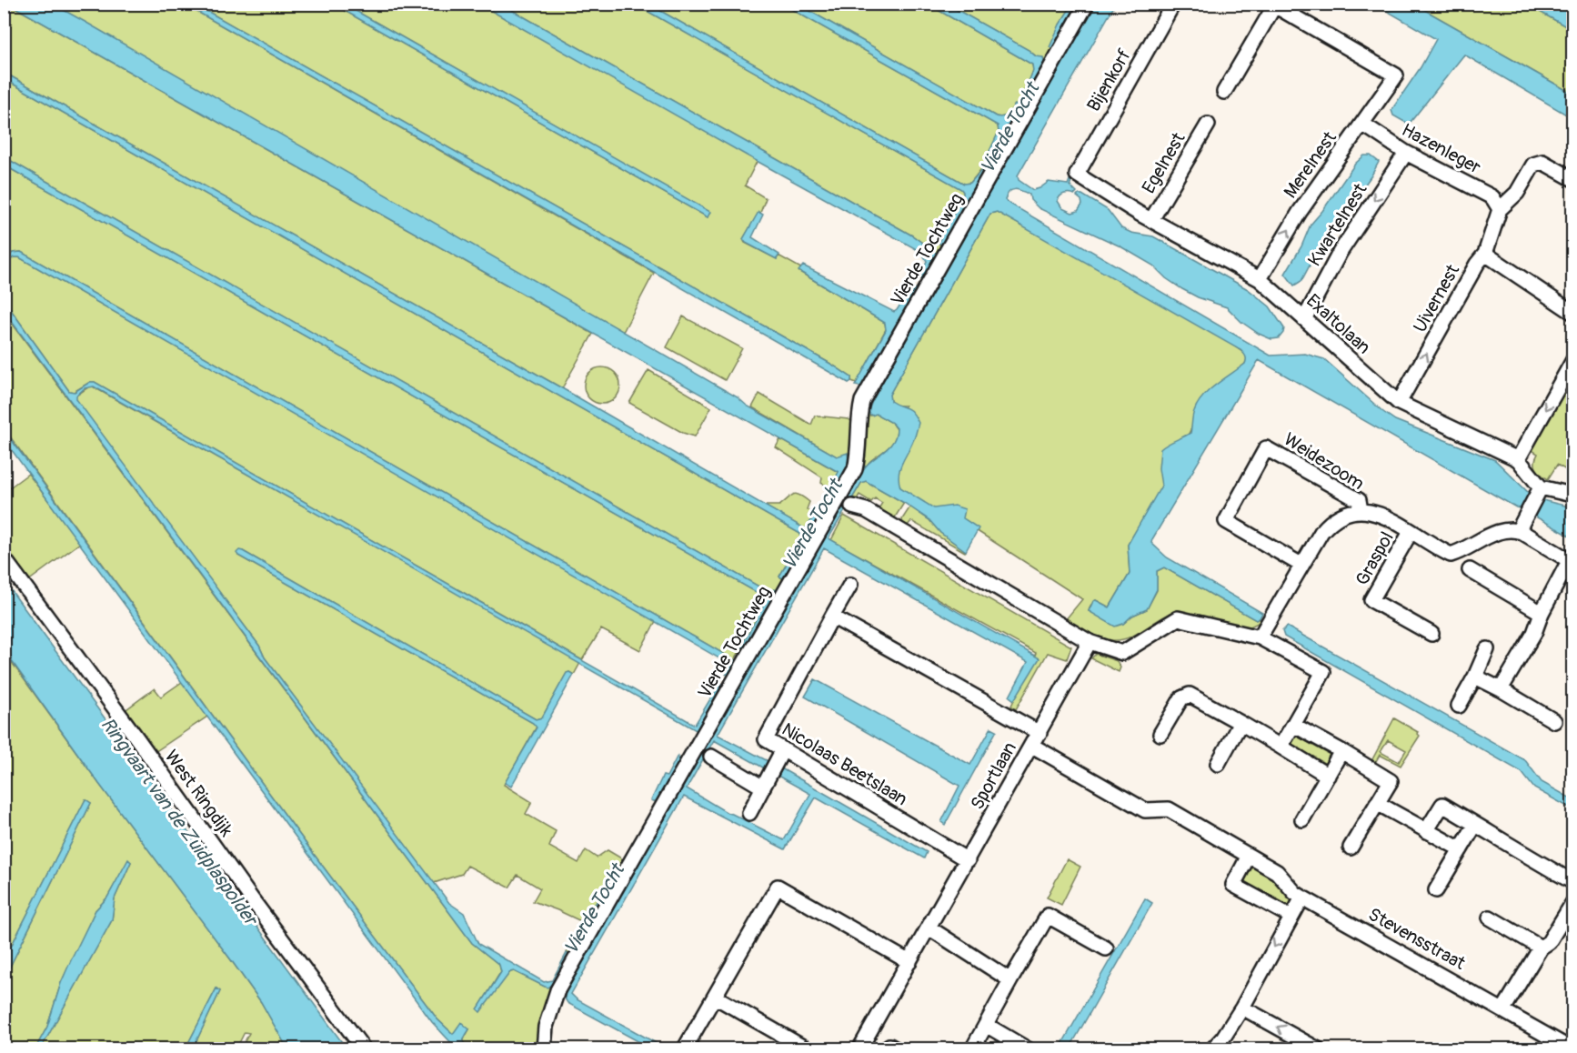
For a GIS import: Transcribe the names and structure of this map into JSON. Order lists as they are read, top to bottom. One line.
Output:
{"streets":{"street":["Bijenkorf","Hazenleger","Egelnest","Merelnest","Kwartelnest","Vierde Tochtweg","Uivernest","Exaltolaan","Weidezoom","Graspol","Nicolaas Beetslaan","Sportlaan","West Ringdijk","Stevensstraat"]},"crossings":[["Bijenkorf","Exaltolaan"],["Hazenleger","Merelnest"],["Hazenleger","Kwartelnest"],["Hazenleger","Uivernest"],["Egelnest","Exaltolaan"],["Merelnest","Exaltolaan"],["Kwartelnest","Exaltolaan"],["Uivernest","Exaltolaan"],["Weidezoom","Graspol"],["Nicolaas Beetslaan","Sportlaan"],["Sportlaan","Stevensstraat"]],"one_way":["Merelnest","Kwartelnest","Uivernest"],"water":["Vierde Tocht","Ringvaart van de Zuidplaspolder"]}
